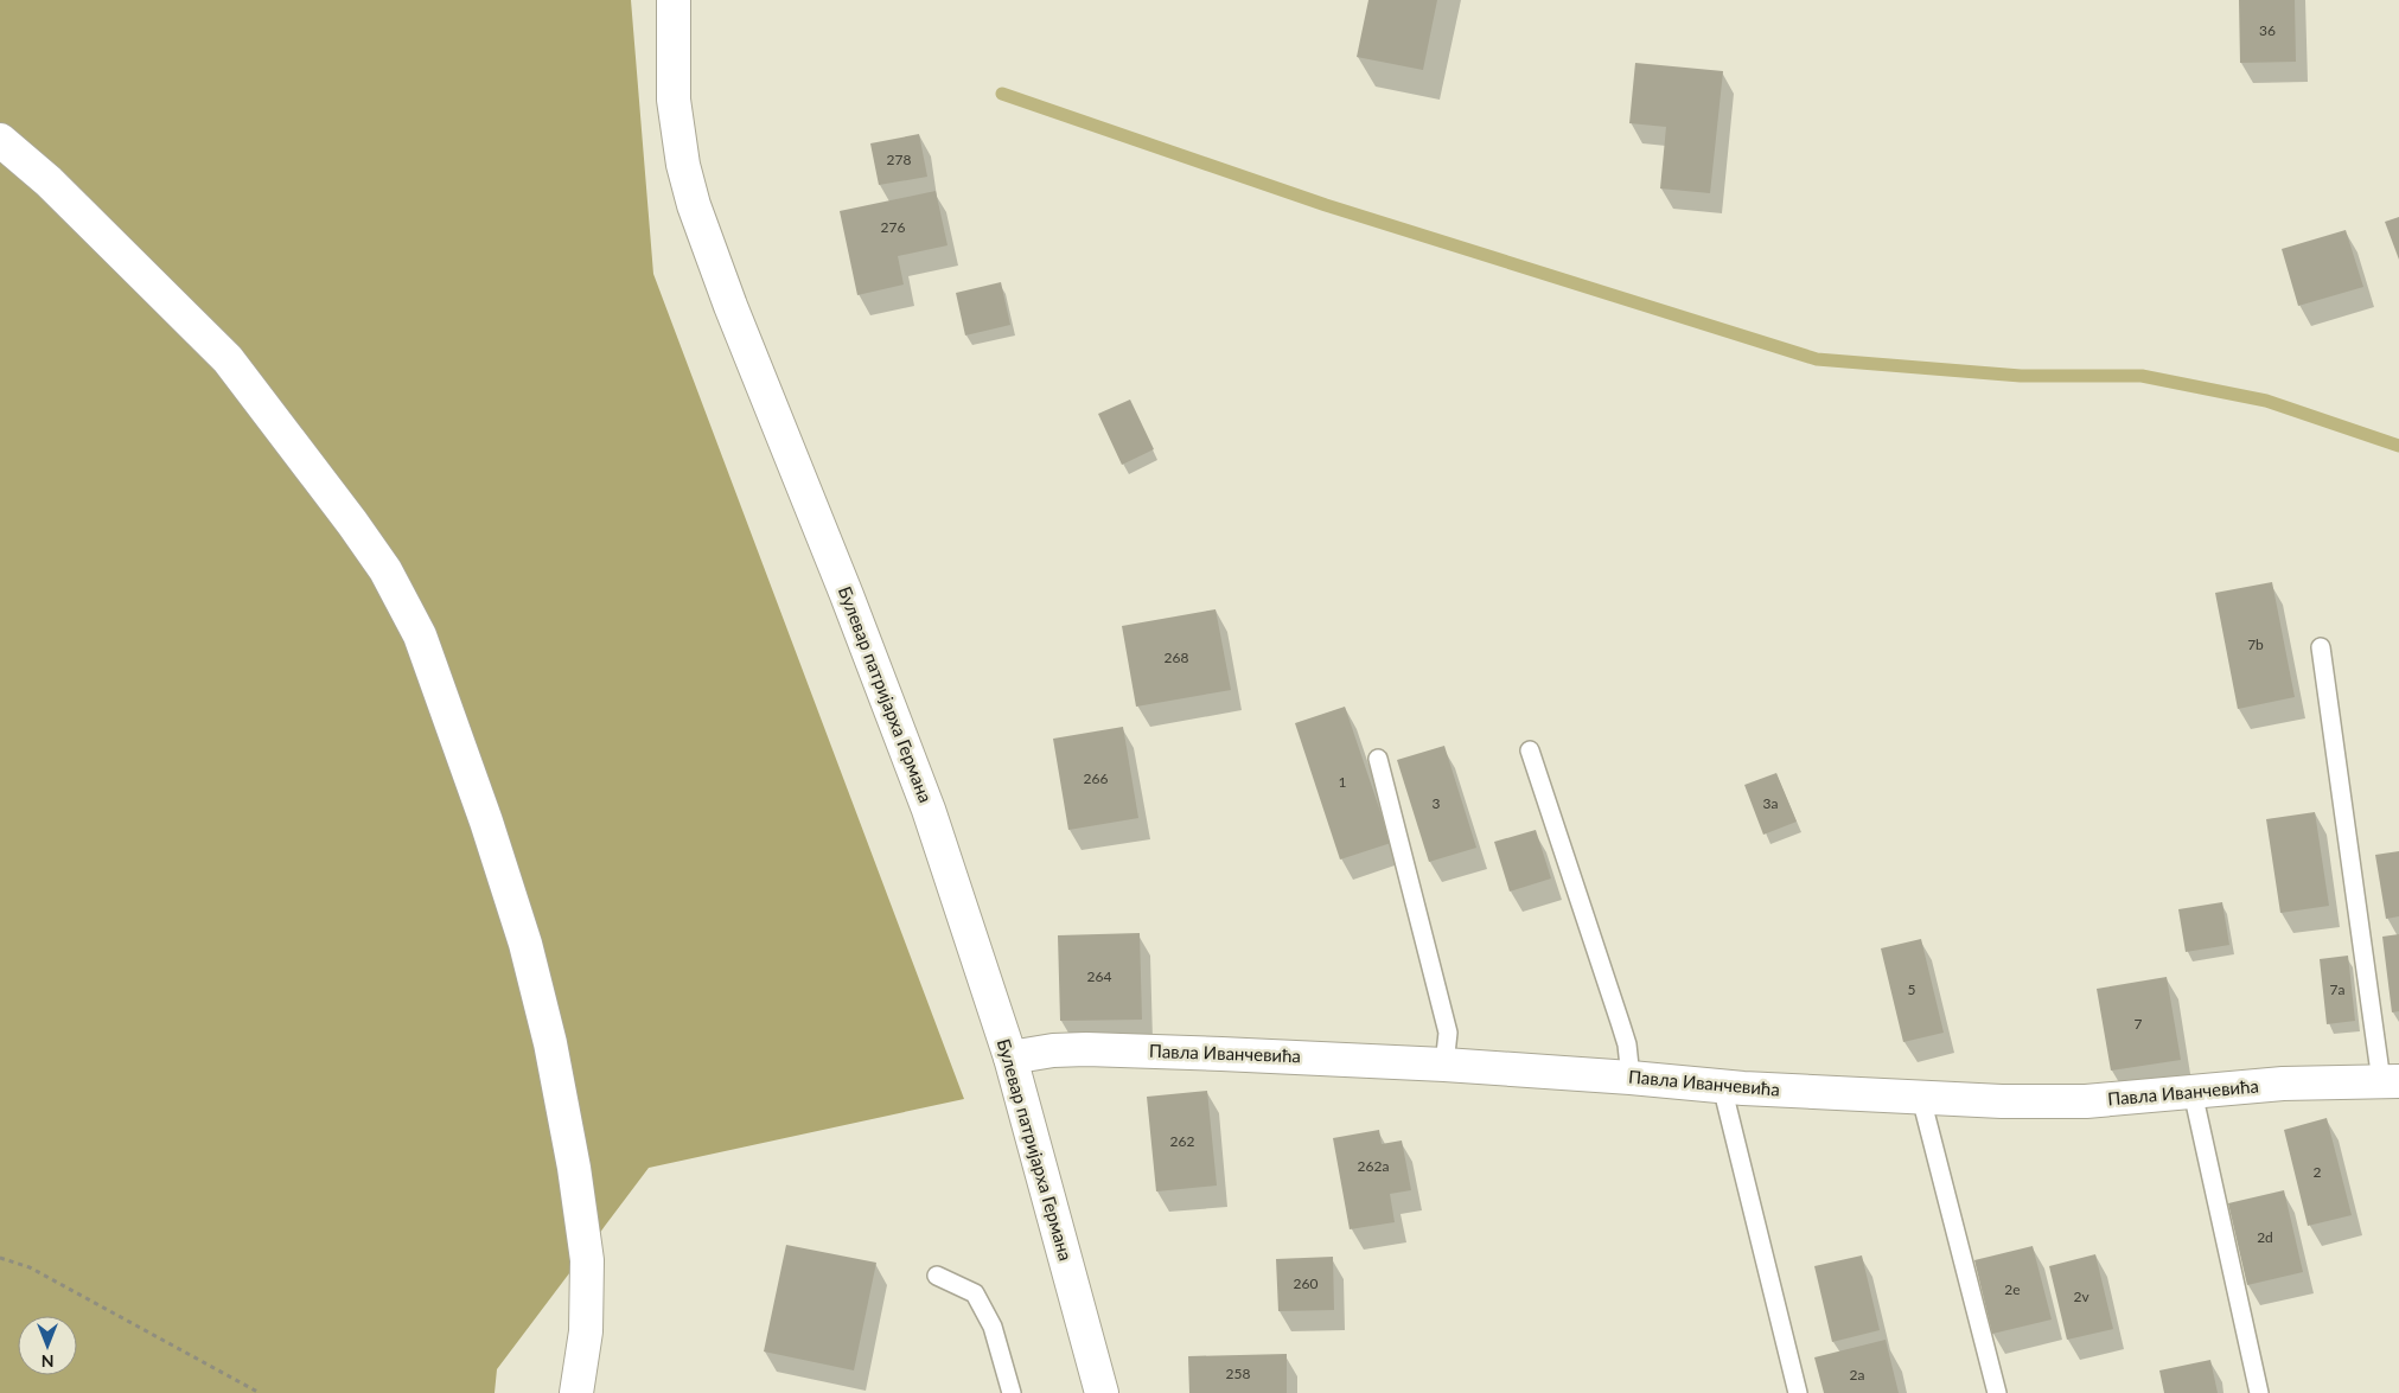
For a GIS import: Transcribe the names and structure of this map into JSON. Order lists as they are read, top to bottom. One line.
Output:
{"streets":{"street":["Булевар патријарха Германа","Павла Иванчевића"]},"crossings":[["Булевар патријарха Германа","Павла Иванчевића"]],"house_numbers":["36","278","276","7b","268","266","1","3","3a","264","5","7a","7","262","262a","2","2d","260","2e","2v","258","2a"],"north":"bottom"}
